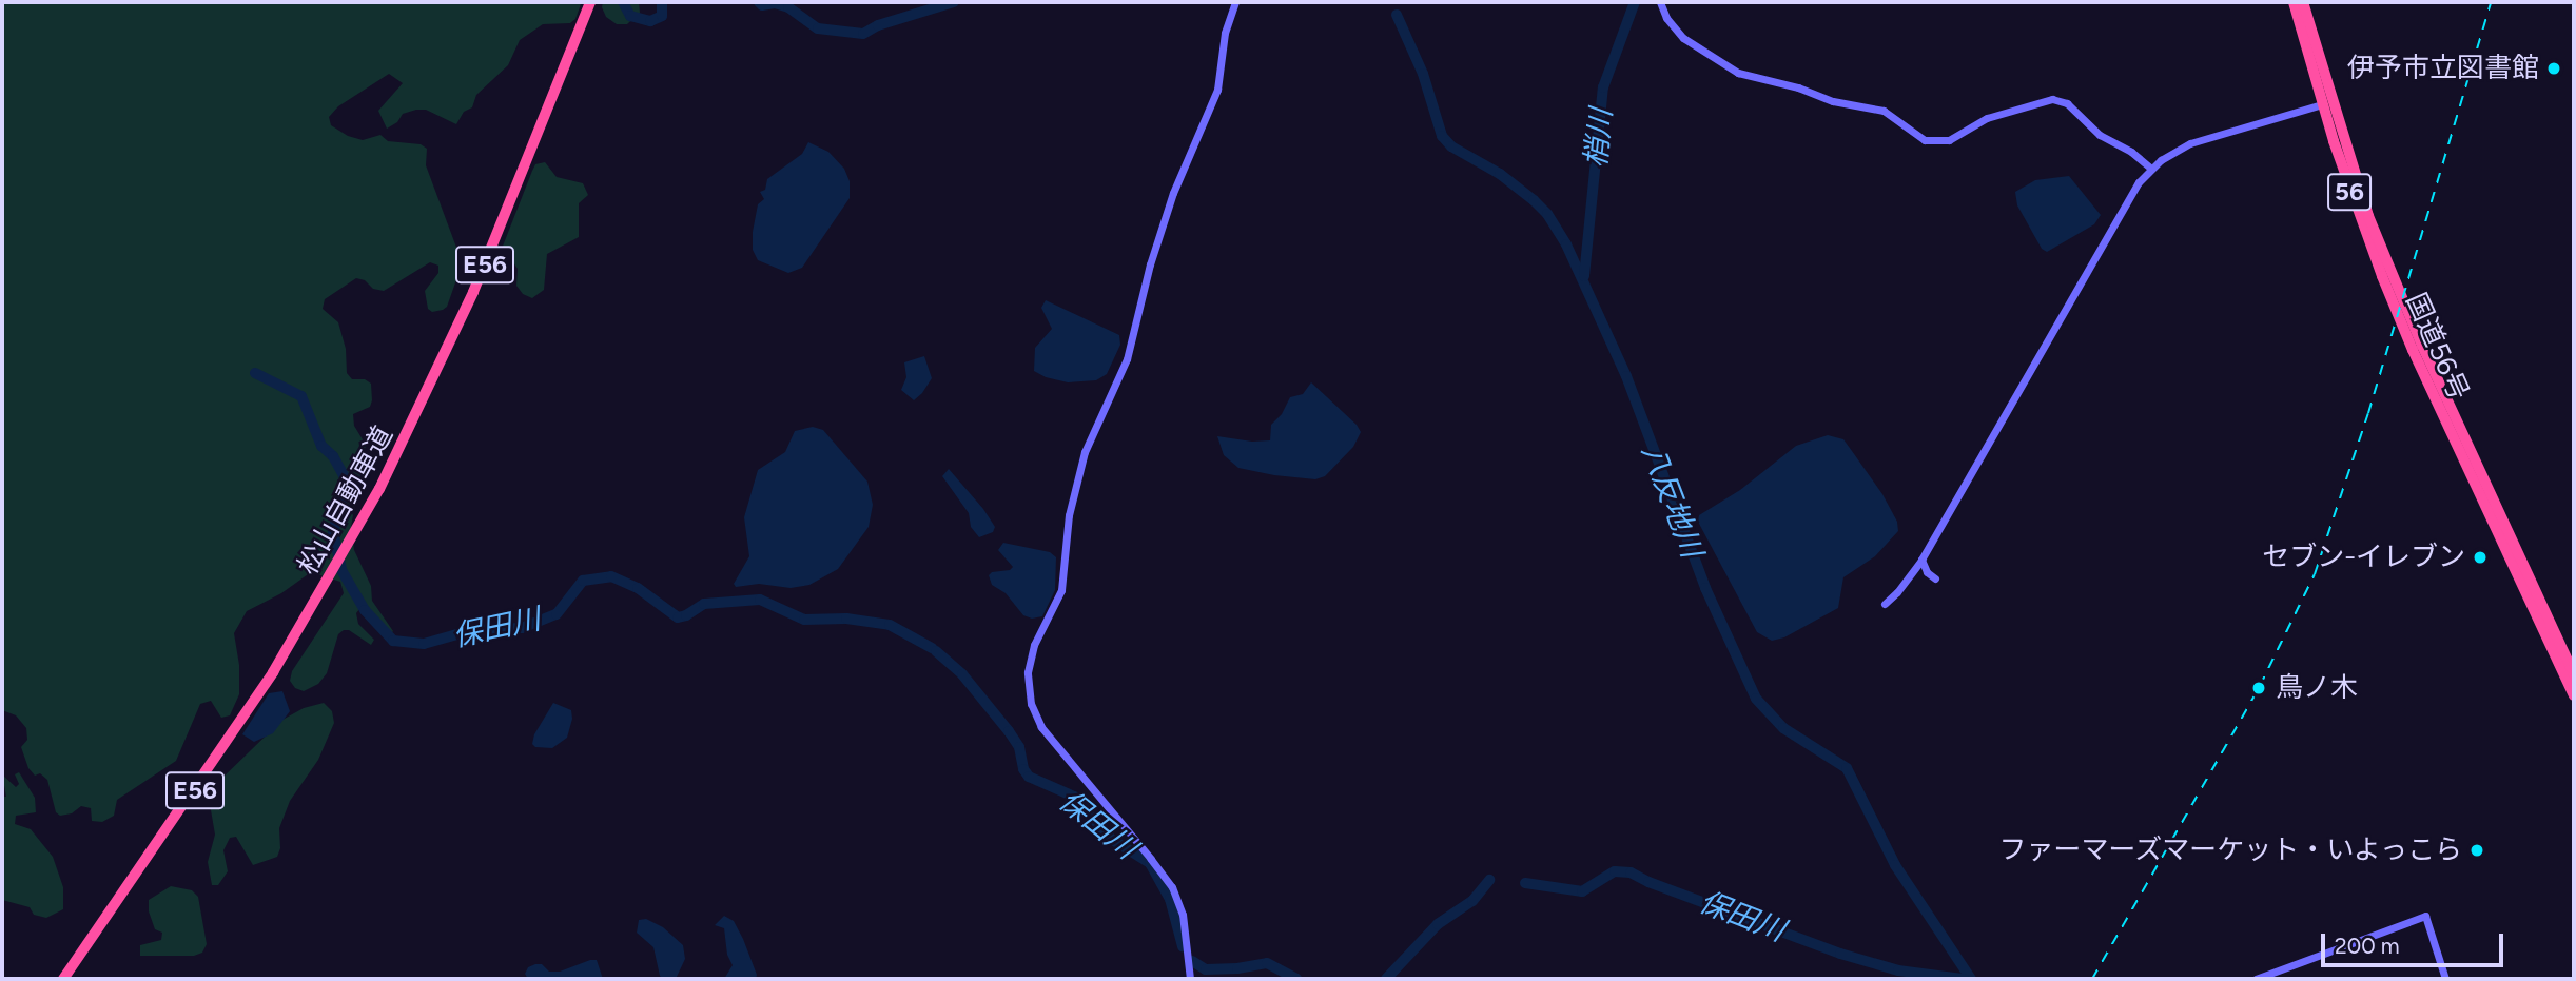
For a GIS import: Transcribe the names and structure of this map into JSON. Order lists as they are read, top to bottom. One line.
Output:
{"streets":{"highway":["56","E56","国道56号","松山自動車道"]},"water":["梢川","八反地川","保田川"],"places":["伊予市立図書館","セブン-イレブン","鳥ノ木","ファーマーズマーケット・いよっこら"],"scale_bar":"200 m"}
